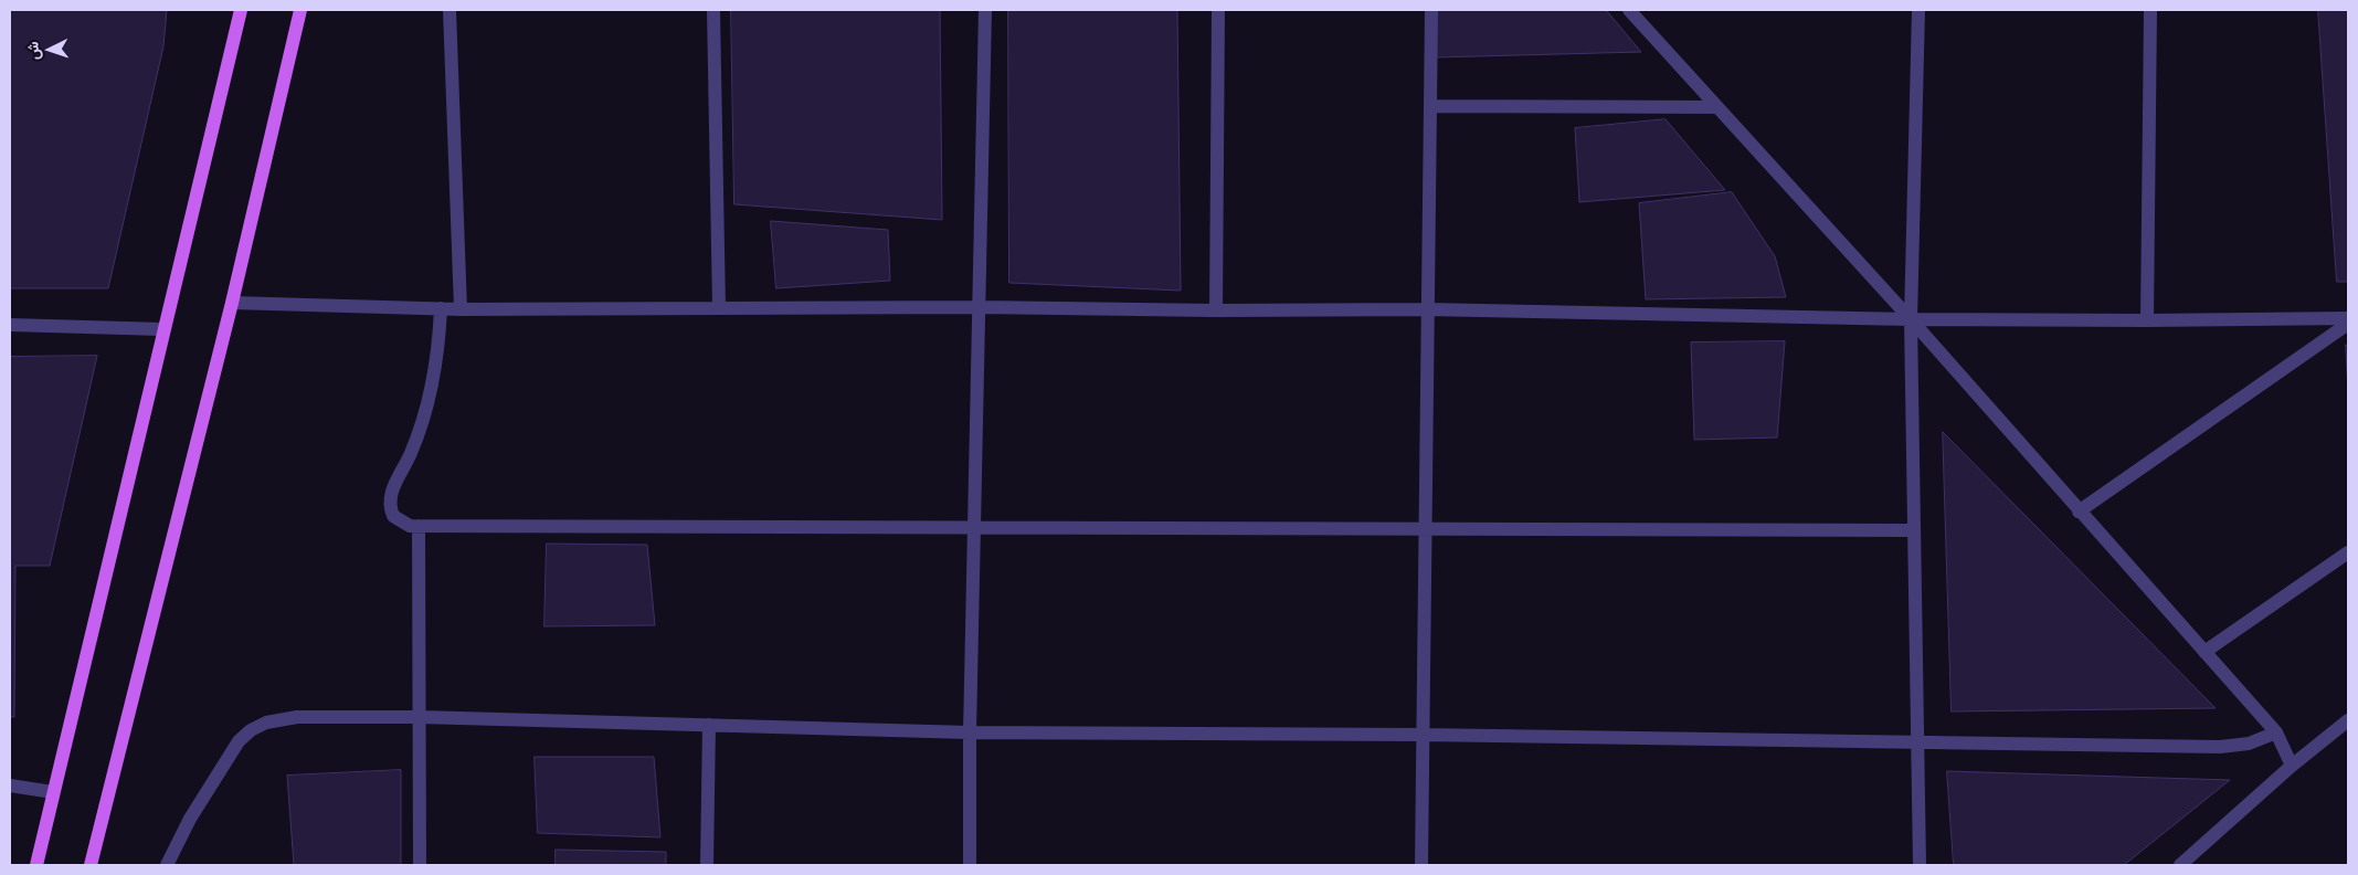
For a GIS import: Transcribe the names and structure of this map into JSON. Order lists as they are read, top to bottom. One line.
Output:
{"north":"left"}
